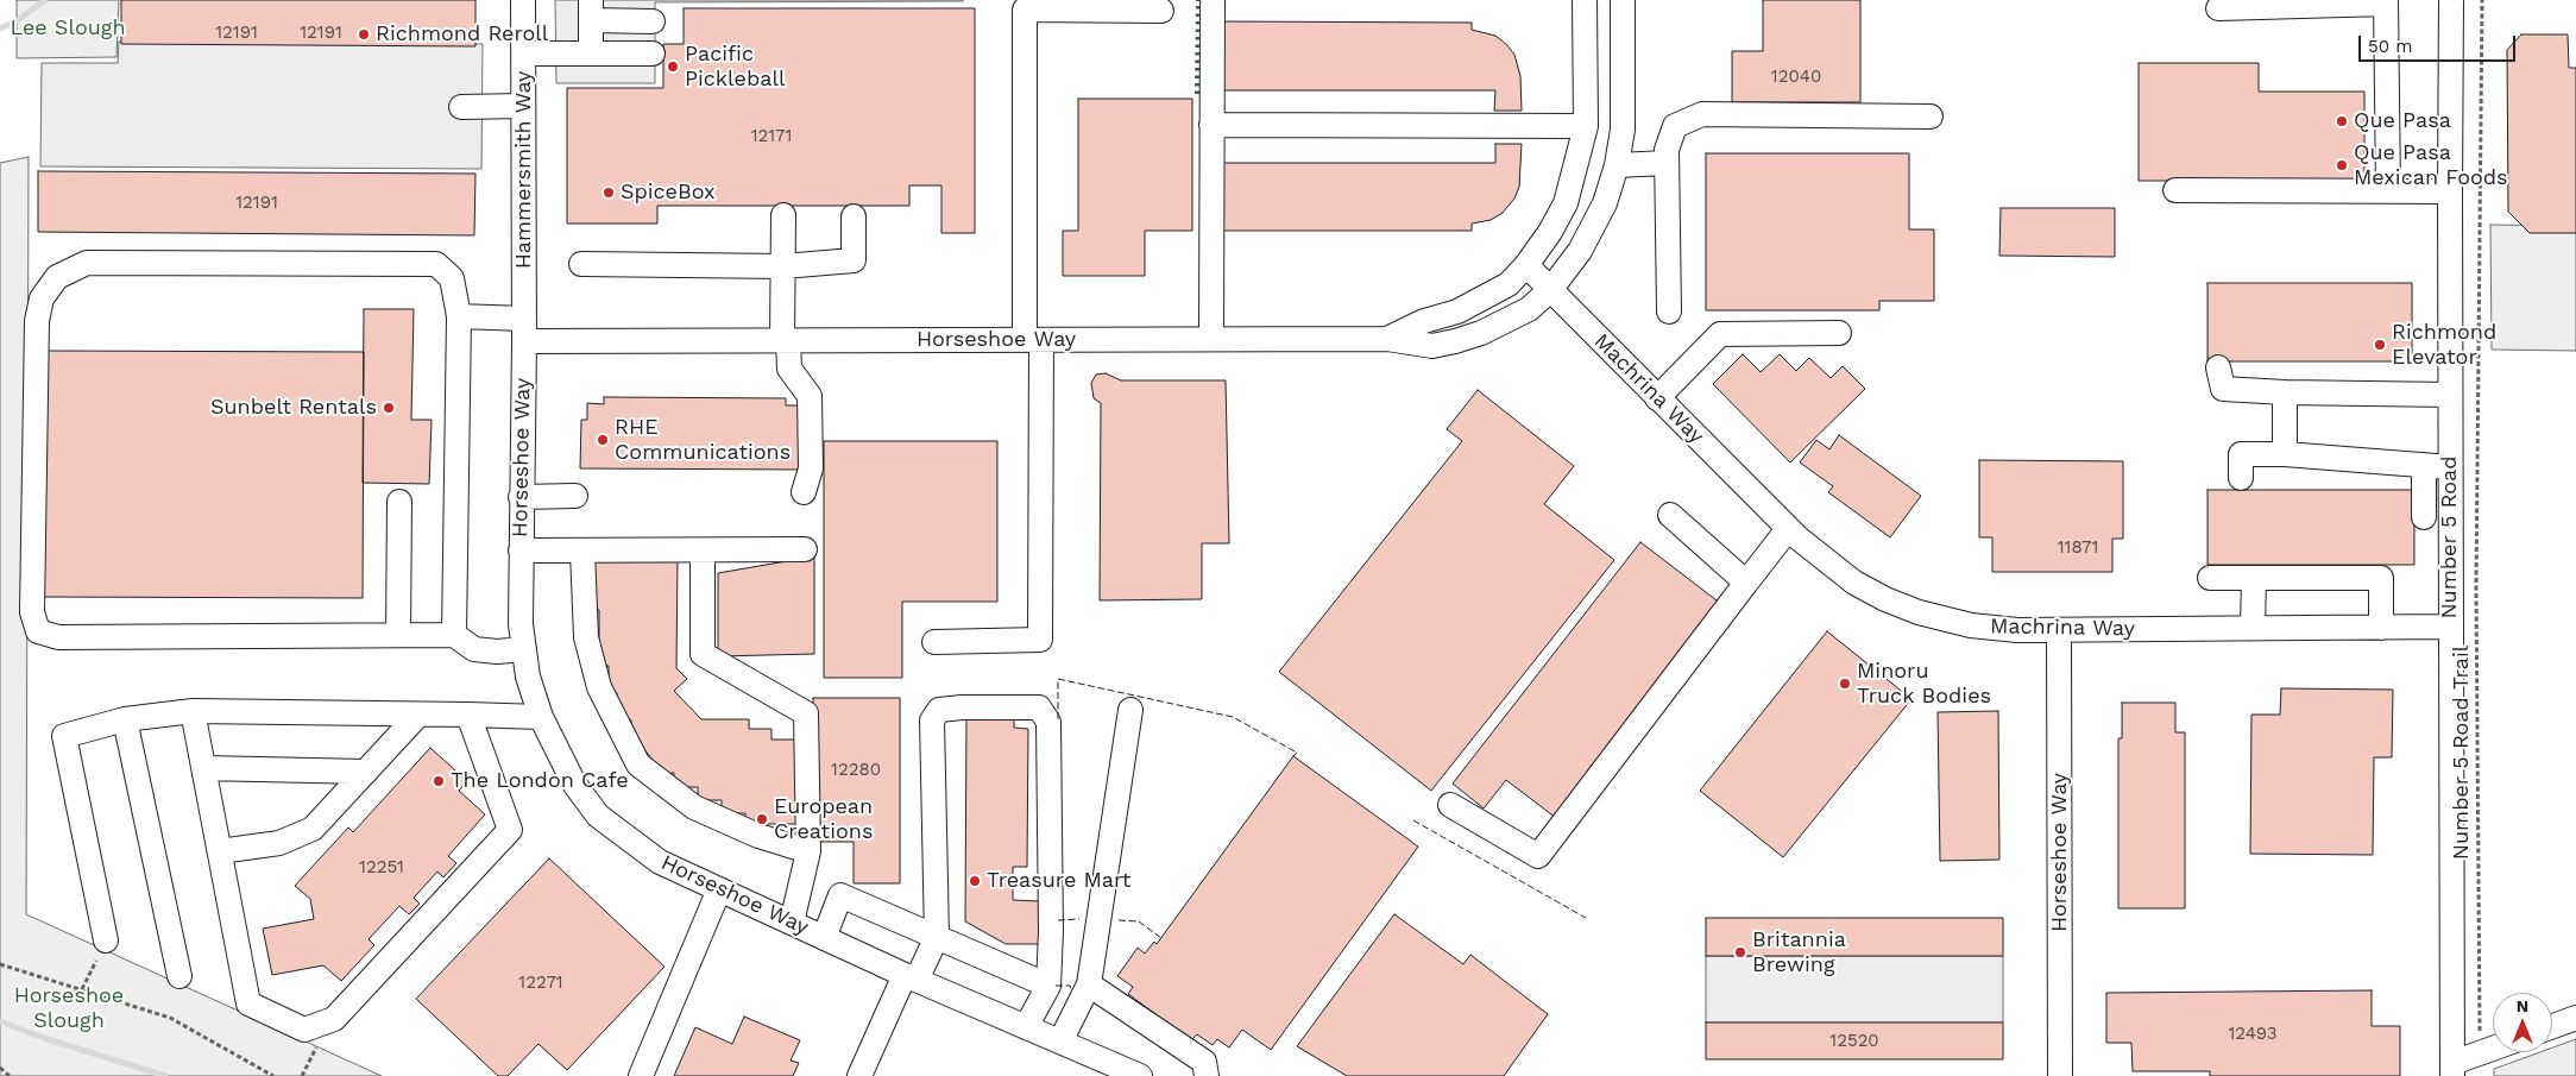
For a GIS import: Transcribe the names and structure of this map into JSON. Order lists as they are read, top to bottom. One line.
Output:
{"streets":{"street":["Hammersmith Way","Horseshoe Way","Machrina Way","Number 5 Road"],"path":["Number 5 Road Trail"]},"crossings":[["Hammersmith Way","Horseshoe Way"],["Horseshoe Way","Machrina Way"],["Machrina Way","Number 5 Road"]],"parks":["Lee Slough","Horseshoe Slough"],"places":["Richmond Reroll","Pacific Pickleball","Que Pasa","Que Pasa Mexican Foods","SpiceBox","Richmond Elevator","Sunbelt Rentals","RHE Communications","Minoru Truck Bodies","The London Cafe","European Creations","Treasure Mart","Britannia Brewing"],"house_numbers":["12191","12191","12040","12171","12191","11871","12280","12251","12271","12493","12520"],"scale_bar":"50 m","north":"top"}
